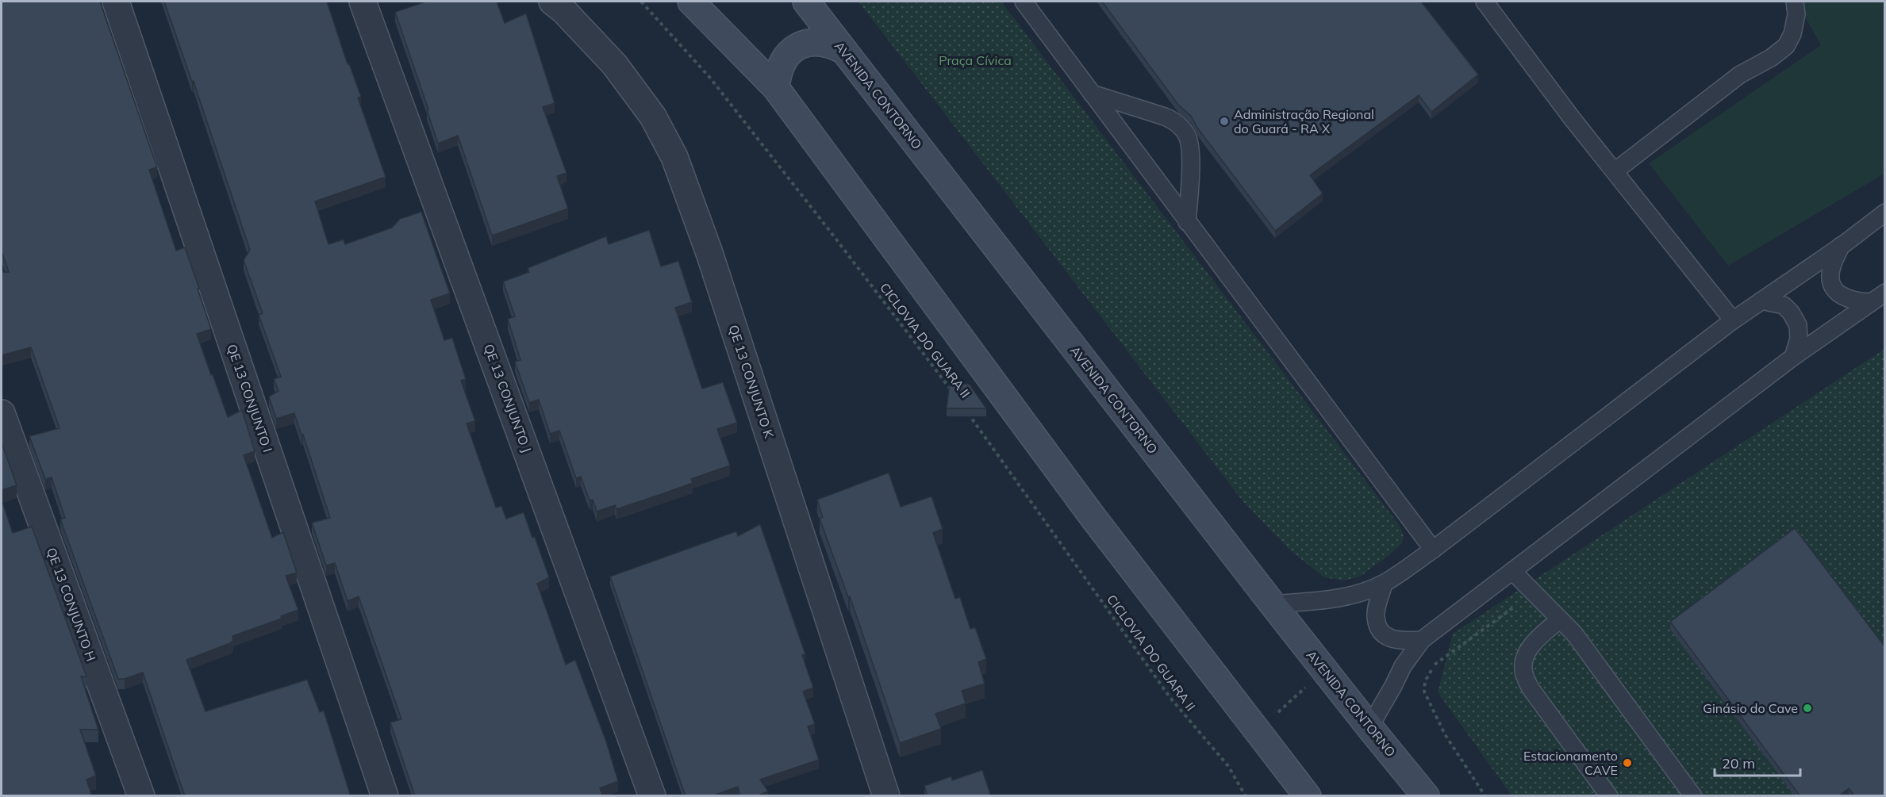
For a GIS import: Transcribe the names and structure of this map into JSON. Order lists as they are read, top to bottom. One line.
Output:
{"streets":{"main road":["AVENIDA CONTORNO"],"street":["QE 13 CONJUNTO K","QE 13 CONJUNTO I","QE 13 CONJUNTO J","QE 13 CONJUNTO H"],"path":["CICLOVIA DO GUARA II"]},"parks":["Praça Cívica"],"places":["Administração Regional do Guará - RA X","Ginásio do Cave","Estacionamento CAVE"],"scale_bar":"20 m"}
